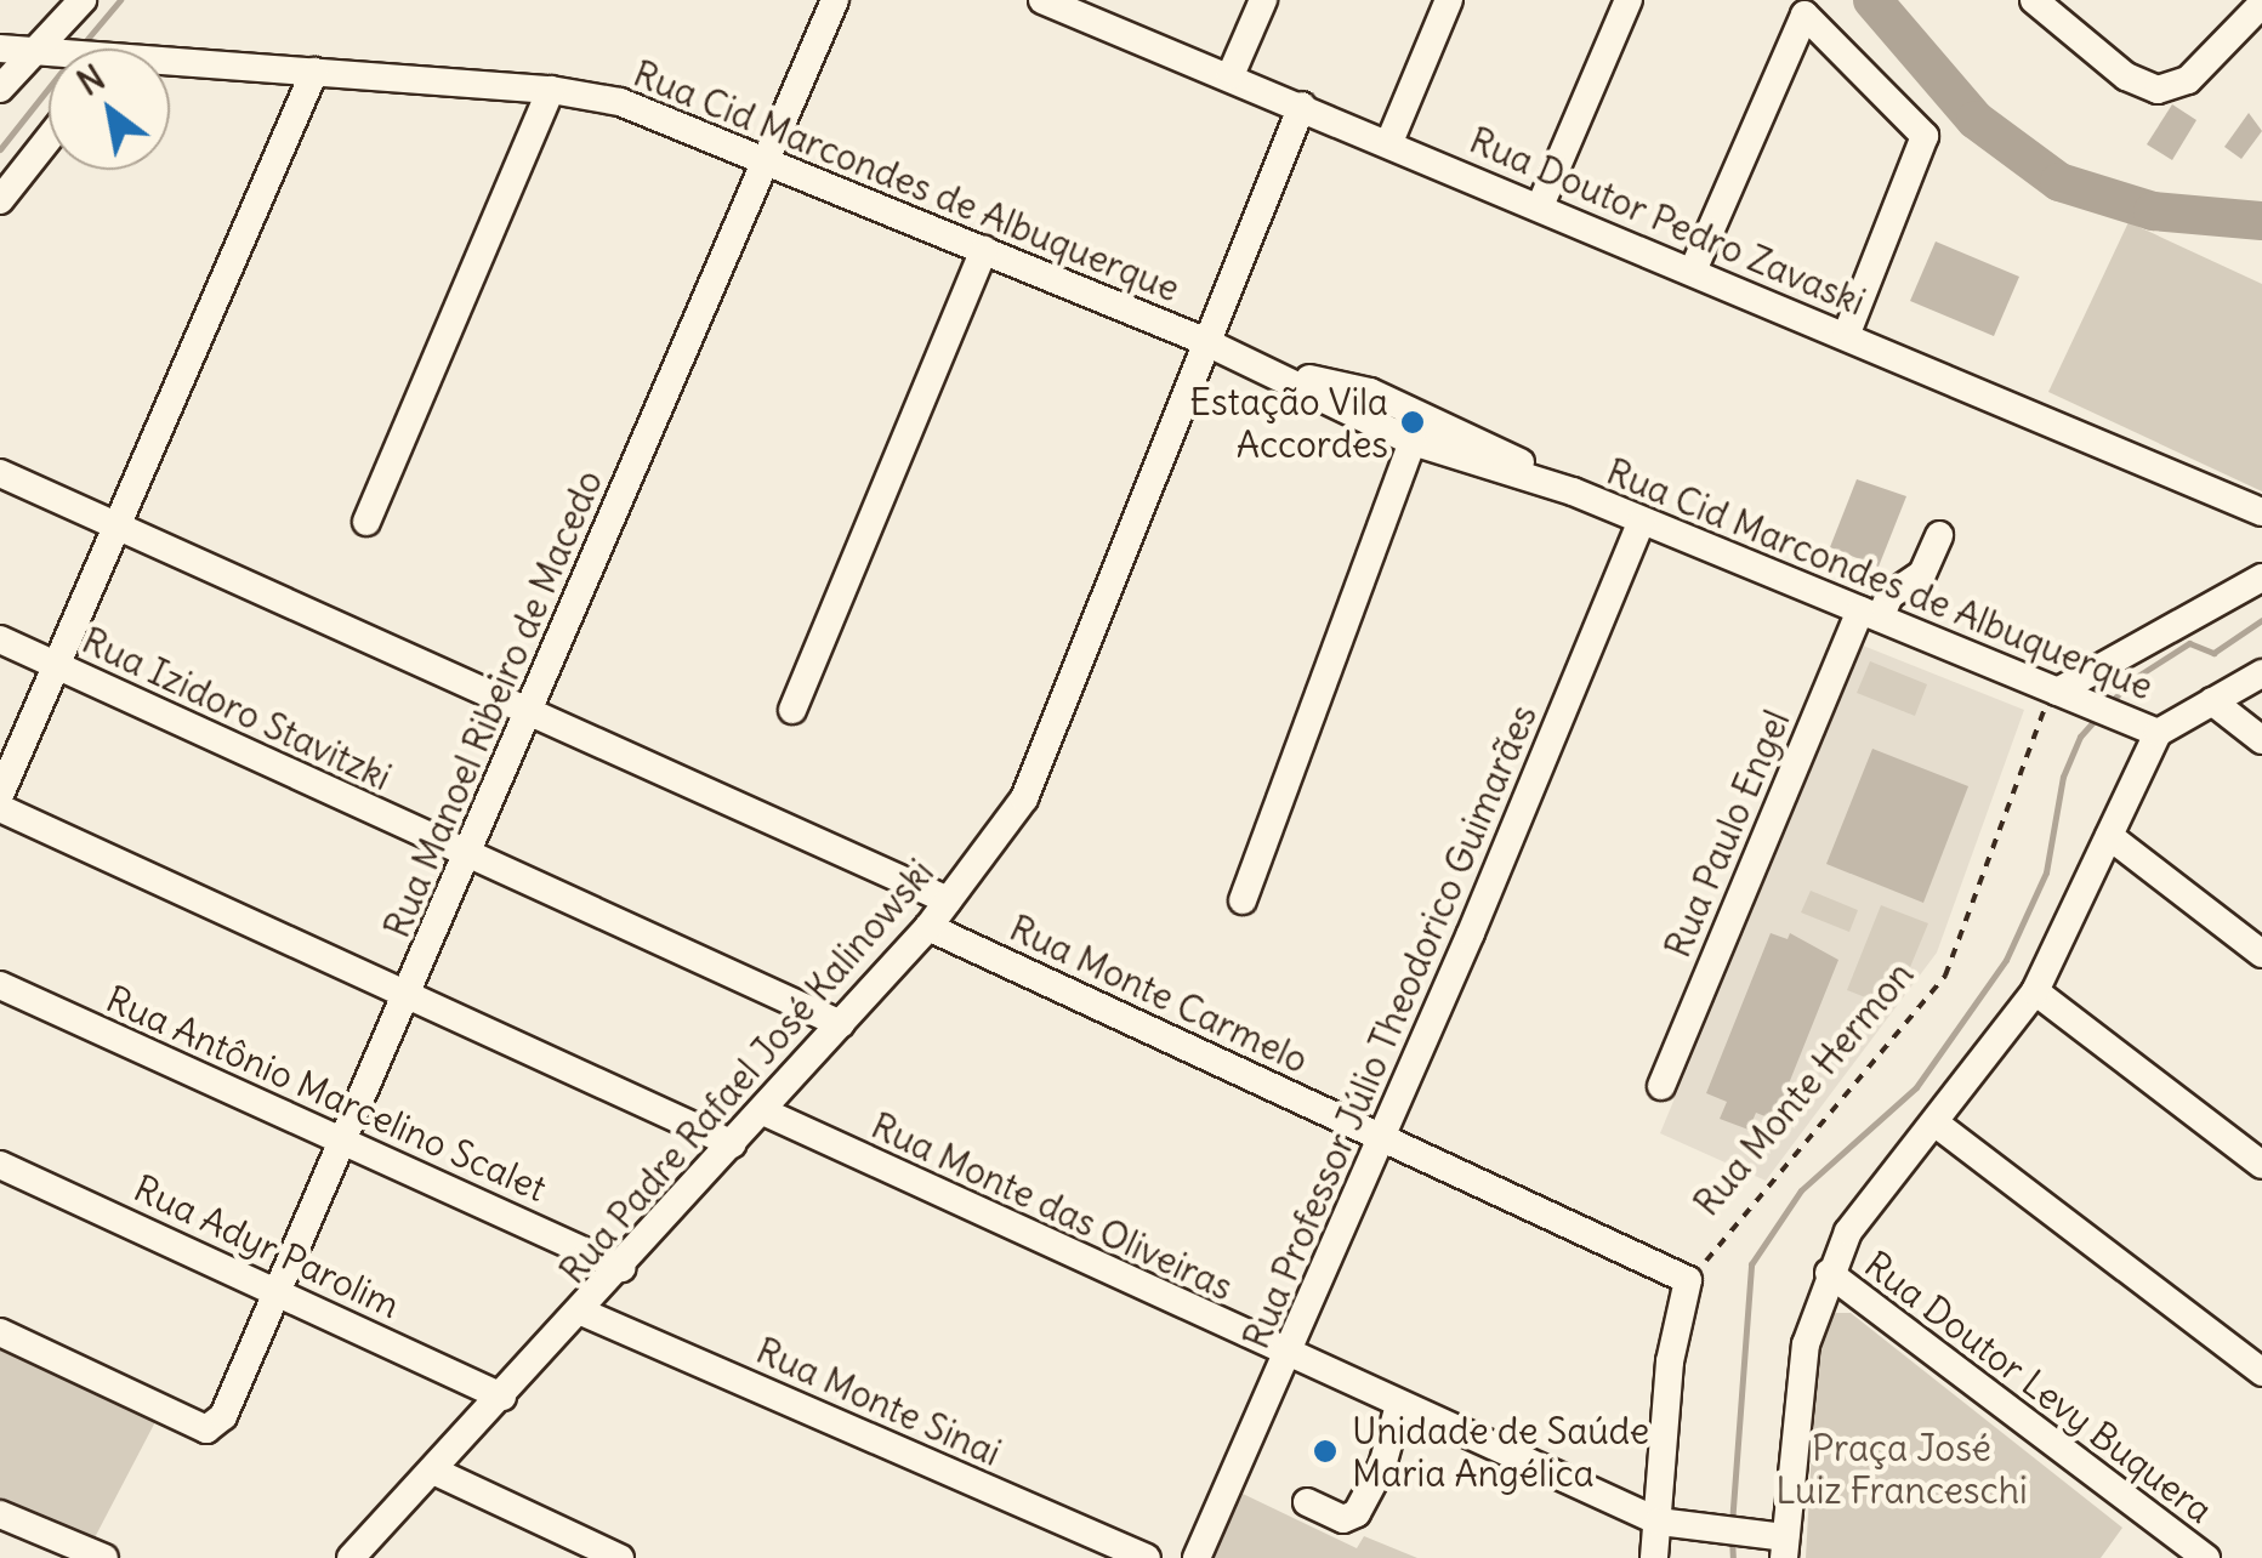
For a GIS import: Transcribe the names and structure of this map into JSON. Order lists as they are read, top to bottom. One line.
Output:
{"streets":{"street":["Rua Cid Marcondes de Albuquerque","Rua Doutor Pedro Zavaski","Rua Manoel Ribeiro de Macedo","Rua Izidoro Stavitzki","Rua Paulo Engel","Rua Monte Carmelo","Rua Professor Júlio Theodorico Guimarães","Rua Padre Rafael José Kalinowski","Rua Antônio Marcelino Scalet","Rua Monte das Oliveiras","Rua Adyr Parolim","Rua Doutor Levy Buquera","Rua Monte Sinai"],"path":["Rua Monte Hermon"]},"crossings":[["Rua Cid Marcondes de Albuquerque","Rua Manoel Ribeiro de Macedo"],["Rua Cid Marcondes de Albuquerque","Rua Paulo Engel"],["Rua Cid Marcondes de Albuquerque","Rua Professor Júlio Theodorico Guimarães"],["Rua Cid Marcondes de Albuquerque","Rua Padre Rafael José Kalinowski"],["Rua Cid Marcondes de Albuquerque","Rua Monte Hermon"],["Rua Doutor Pedro Zavaski","Rua Padre Rafael José Kalinowski"],["Rua Manoel Ribeiro de Macedo","Rua Izidoro Stavitzki"],["Rua Manoel Ribeiro de Macedo","Rua Antônio Marcelino Scalet"],["Rua Manoel Ribeiro de Macedo","Rua Adyr Parolim"],["Rua Izidoro Stavitzki","Rua Padre Rafael José Kalinowski"],["Rua Monte Carmelo","Rua Professor Júlio Theodorico Guimarães"],["Rua Monte Carmelo","Rua Padre Rafael José Kalinowski"],["Rua Monte Carmelo","Rua Monte Hermon"],["Rua Professor Júlio Theodorico Guimarães","Rua Monte das Oliveiras"],["Rua Padre Rafael José Kalinowski","Rua Antônio Marcelino Scalet"],["Rua Padre Rafael José Kalinowski","Rua Monte das Oliveiras"],["Rua Padre Rafael José Kalinowski","Rua Adyr Parolim"],["Rua Padre Rafael José Kalinowski","Rua Monte Sinai"]],"parks":["Praça José Luiz Franceschi"],"places":["Estação Vila Accordes","Unidade de Saúde Maria Angélica"],"north":"top left"}
